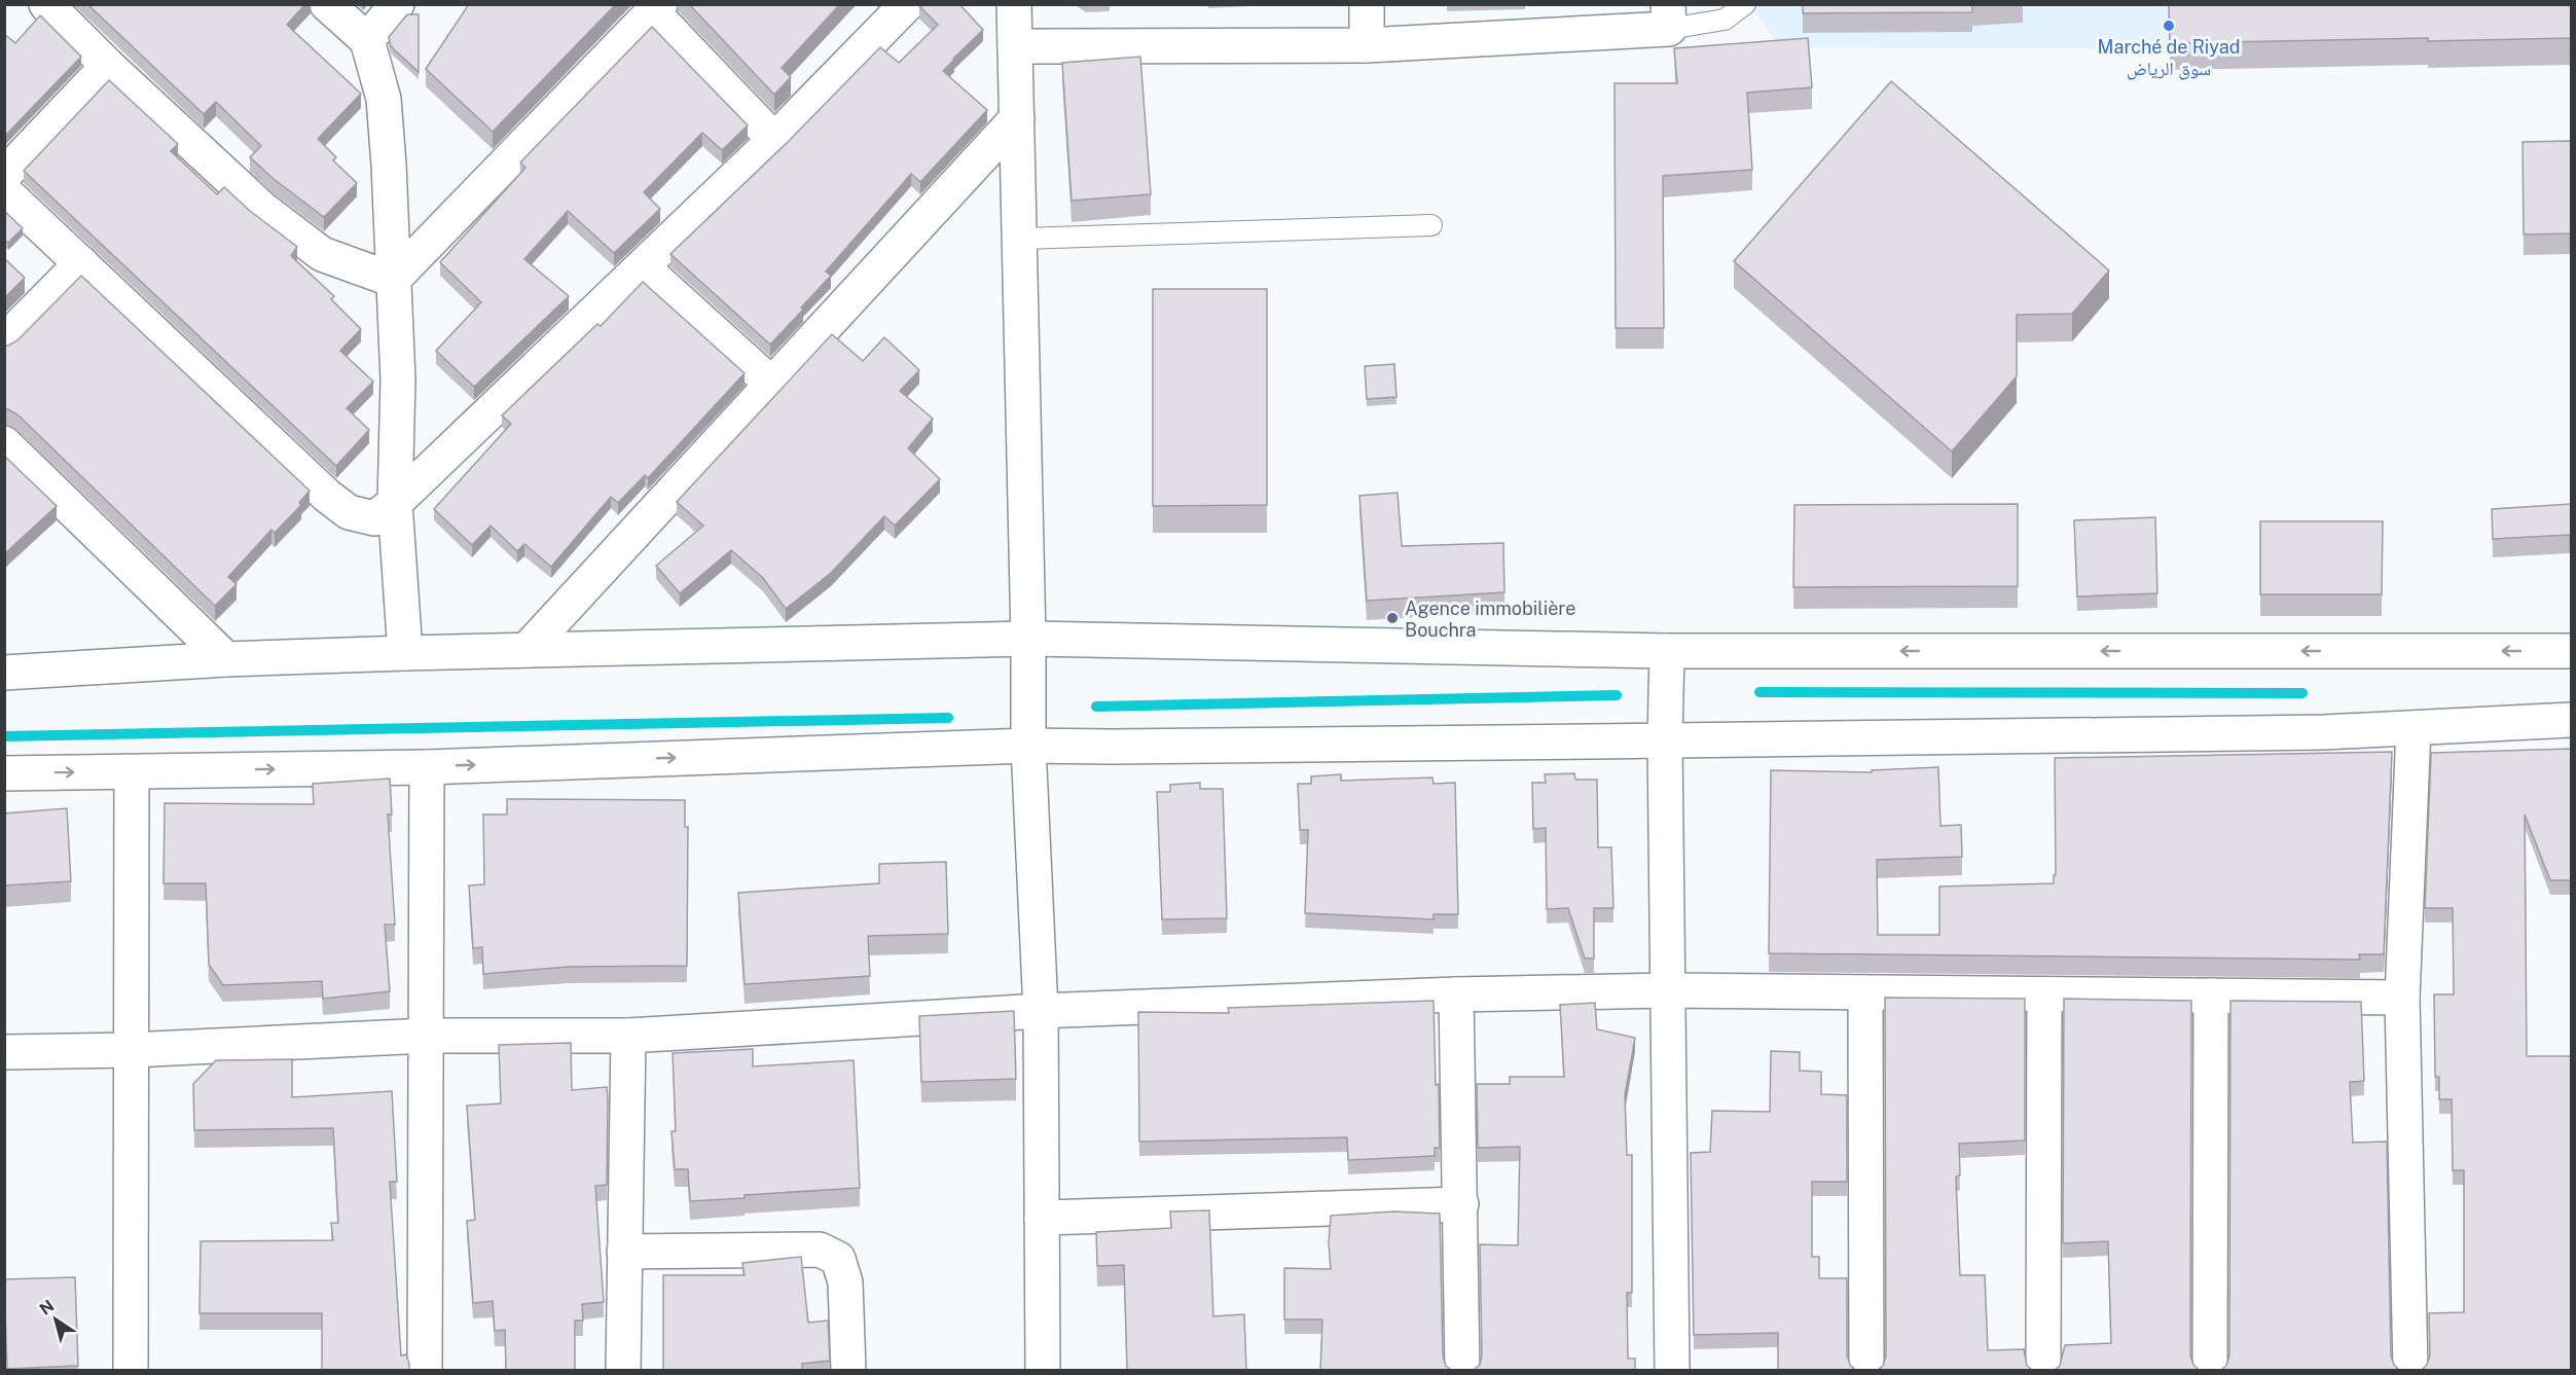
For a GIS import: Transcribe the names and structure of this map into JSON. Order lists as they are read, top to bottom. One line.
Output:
{"places":["Marché de Riyad سوق الرياض","Agence immobilière Bouchra"],"north":"top left"}
